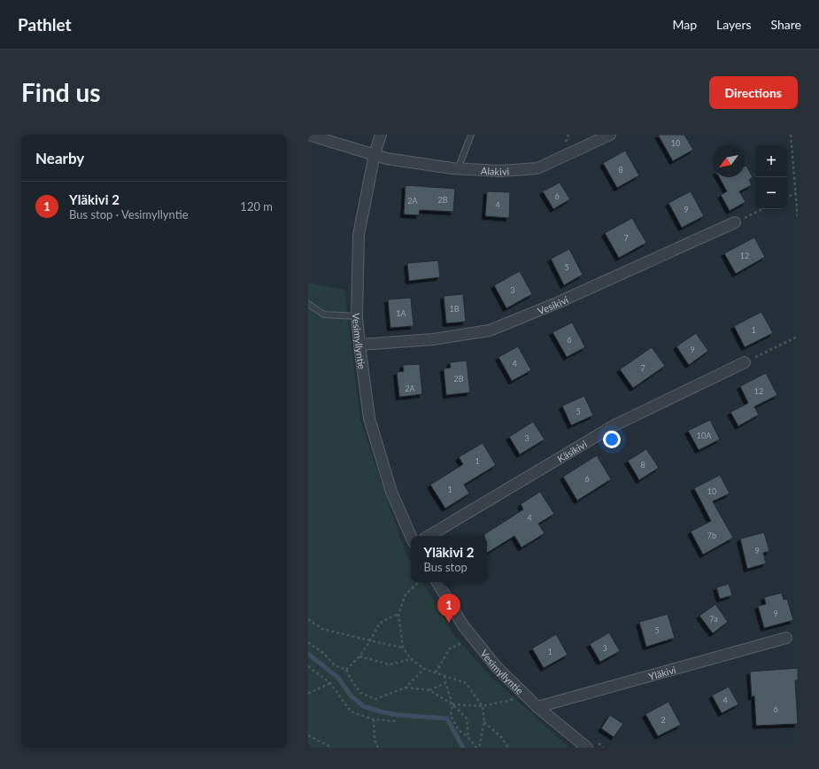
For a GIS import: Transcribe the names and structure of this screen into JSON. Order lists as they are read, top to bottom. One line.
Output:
{"streets":{"street":["Alakivi","Vesikivi","Vesimyllyntie","Käsikivi","Yläkivi"]},"crossings":[["Alakivi","Vesimyllyntie"],["Vesikivi","Vesimyllyntie"],["Vesimyllyntie","Yläkivi"]],"house_numbers":["10","8","6","2B","2A","4","9","7","12","5","3","1B","1A","1","6","9","4","7","2B","2A","12","5","10A","3","1","8","6","1","10","4","7b","9","9","7a","5","3","1","4","6","2"],"north":"bottom left","page":{"header":"Pathlet","nav":["Map","Layers","Share"],"buttons":"Directions","title":"Find us","heading":"Nearby","map_buttons":["+","−"],"list":[{"mark":"1","name":"Yläkivi 2","note":"Bus stop · Vesimyllyntie","value":"120 m"}],"popup":["Yläkivi 2","Bus stop"],"pins":"1"}}
